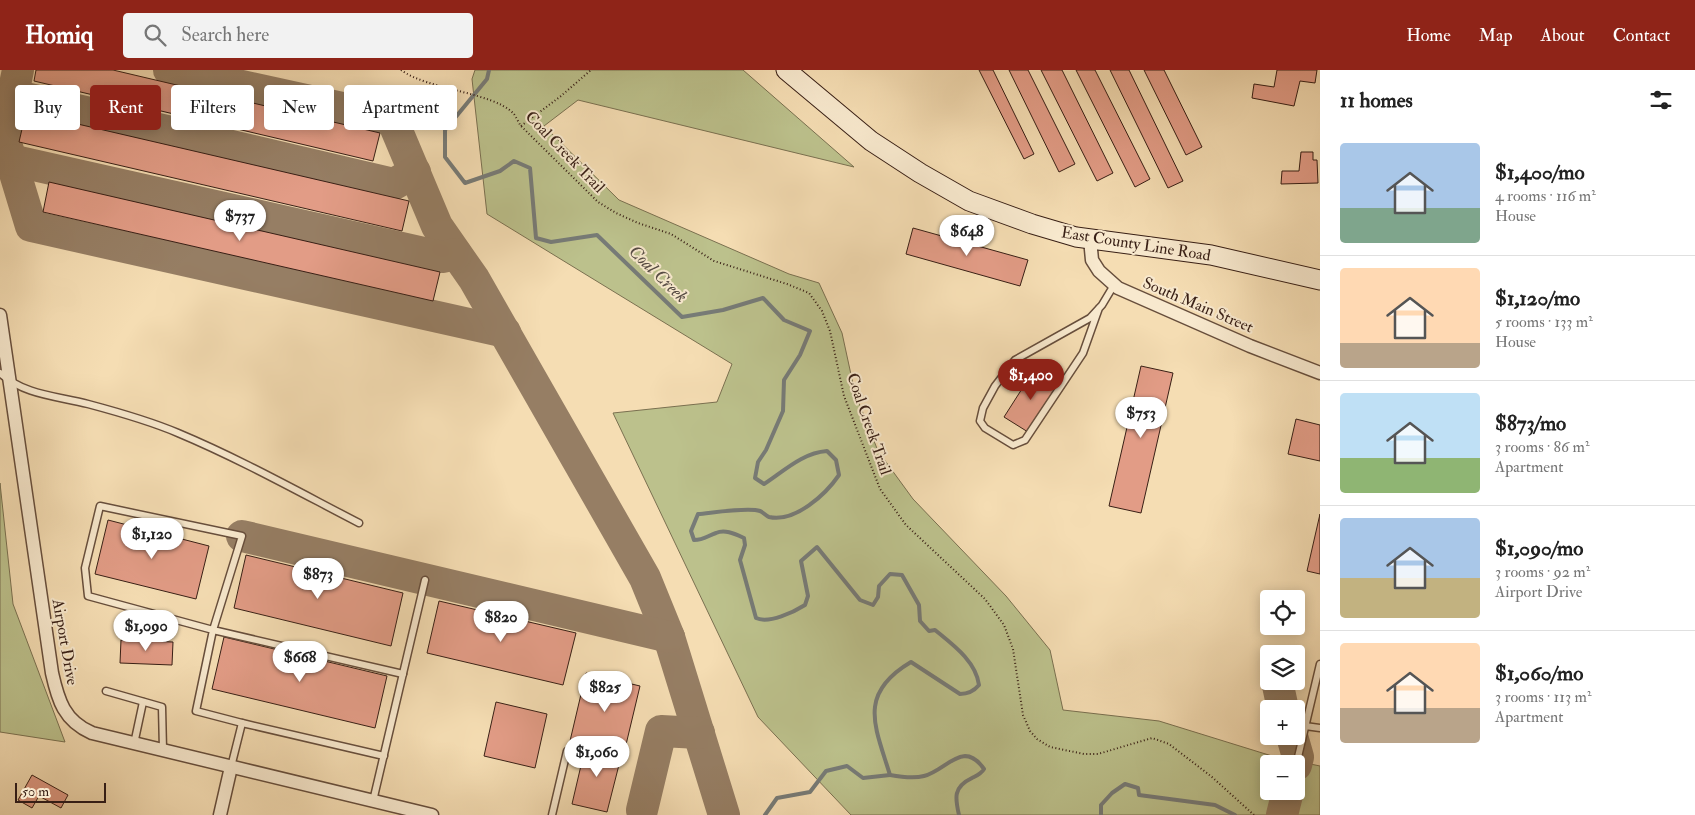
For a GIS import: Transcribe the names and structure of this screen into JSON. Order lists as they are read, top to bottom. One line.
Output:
{"streets":{"main road":["East County Line Road"],"street":["South Main Street","Airport Drive"],"path":["Coal Creek Trail"]},"crossings":[["East County Line Road","South Main Street"]],"water":["Coal Creek"],"scale_bar":"50 m","page":{"header":"Homiq","search":"Search here","nav":["Home","Map","About","Contact"],"heading":"11 homes","chip":["Buy","Rent","Filters","New","Apartment"],"list":[{"name":"$1,400/mo","note":"4 rooms · 116 m² · House"},{"name":"$1,120/mo","note":"5 rooms · 133 m² · House"},{"name":"$873/mo","note":"3 rooms · 86 m² · Apartment"},{"name":"$1,090/mo","note":"3 rooms · 92 m² · Airport Drive"},{"name":"$1,060/mo","note":"3 rooms · 113 m² · Apartment"}],"price":["$737","$648","$1,400","$753","$1,120","$873","$820","$1,090","$668","$825","$1,060"],"map_buttons":["+","−"],"scale":"50 m"}}
